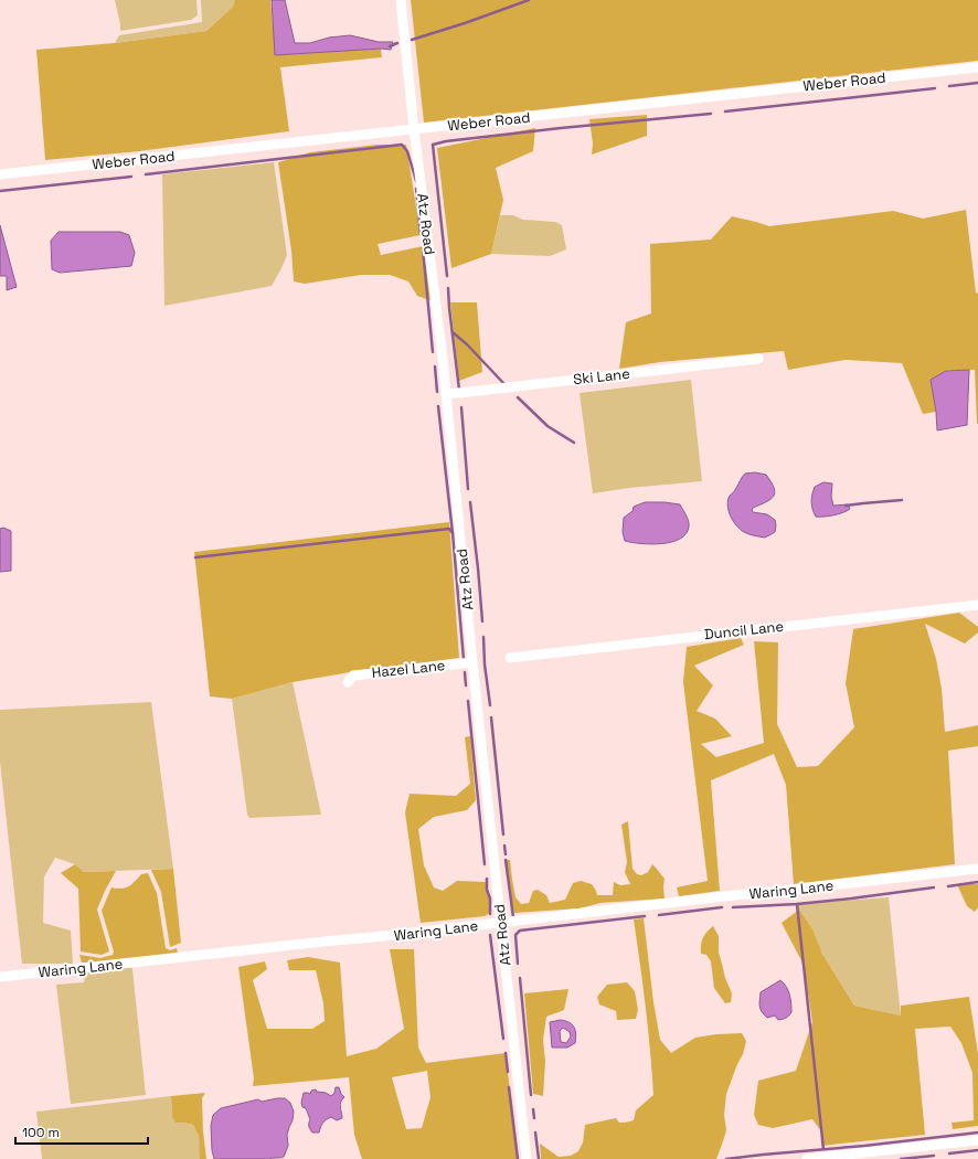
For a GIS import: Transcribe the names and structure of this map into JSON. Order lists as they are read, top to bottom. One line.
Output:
{"streets":{"street":["Weber Road","Atz Road","Ski Lane","Duncil Lane","Hazel Lane","Waring Lane"]},"crossings":[["Weber Road","Atz Road"],["Atz Road","Ski Lane"],["Atz Road","Hazel Lane"],["Atz Road","Waring Lane"]],"scale_bar":"100 m"}
